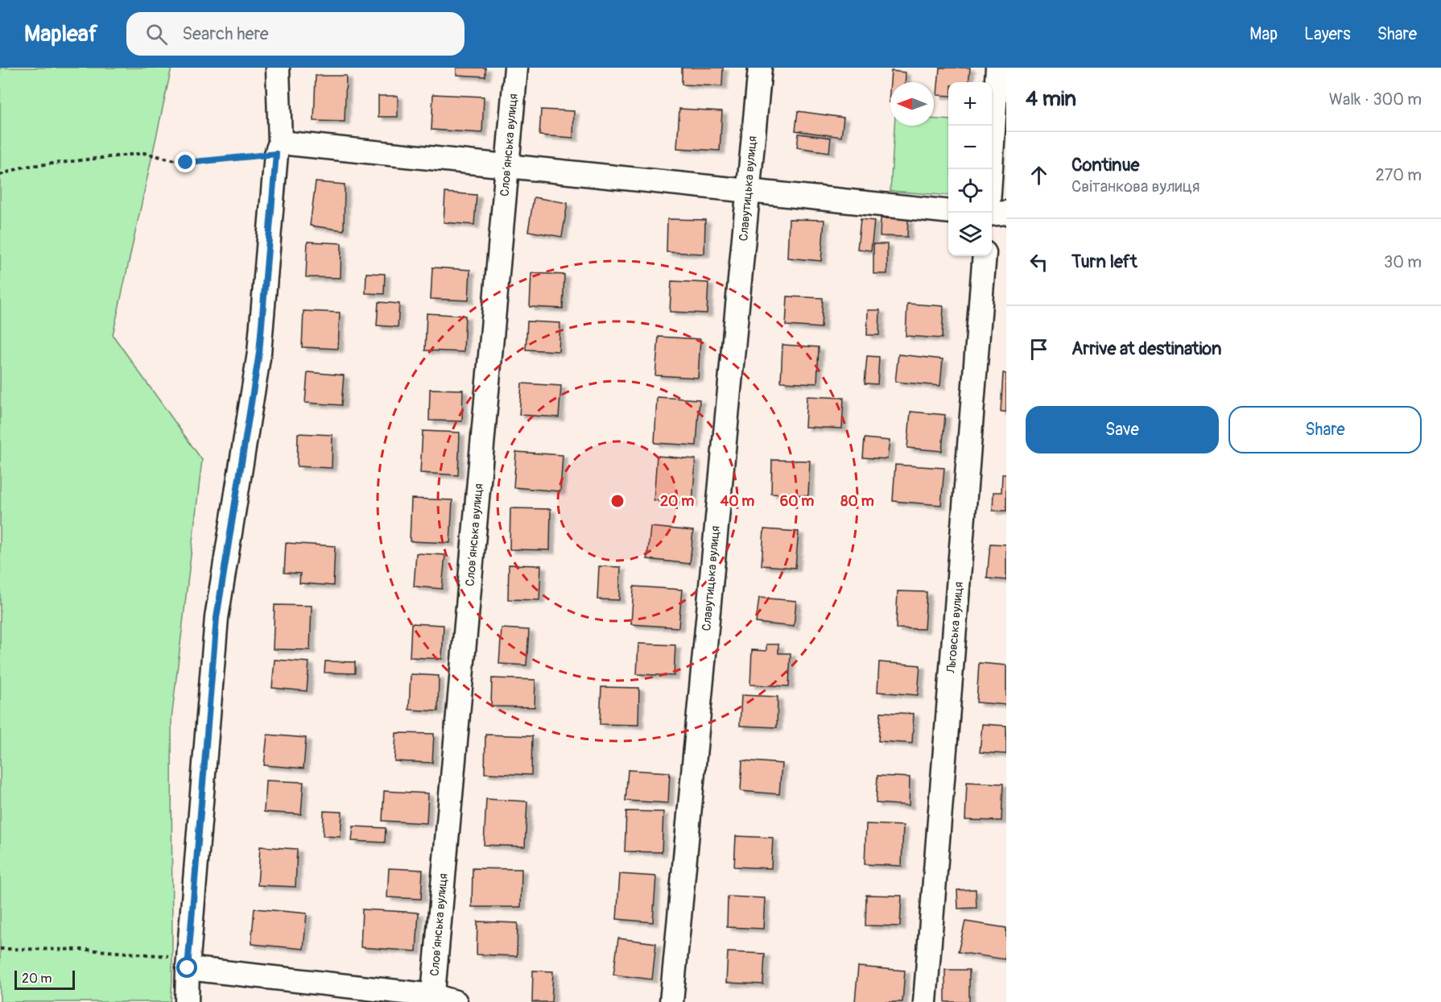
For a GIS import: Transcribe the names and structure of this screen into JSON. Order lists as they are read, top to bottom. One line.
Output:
{"streets":{"street":["Словʼянська вулиця","Славутицька вулиця","Льговська вулиця"]},"scale_bar":"20 m","north":"left","page":{"header":"Mapleaf","search":"Search here","nav":["Map","Layers","Share"],"heading":["4 min","Walk · 300 m"],"map_buttons":["+","−"],"list":[["Continue","Світанкова вулиця","270 m"],["Turn left","30 m"],"Arrive at destination"],"buttons":["Save","Share"],"scale":"20 m"},"rings":["20 m","40 m","60 m","80 m"]}
